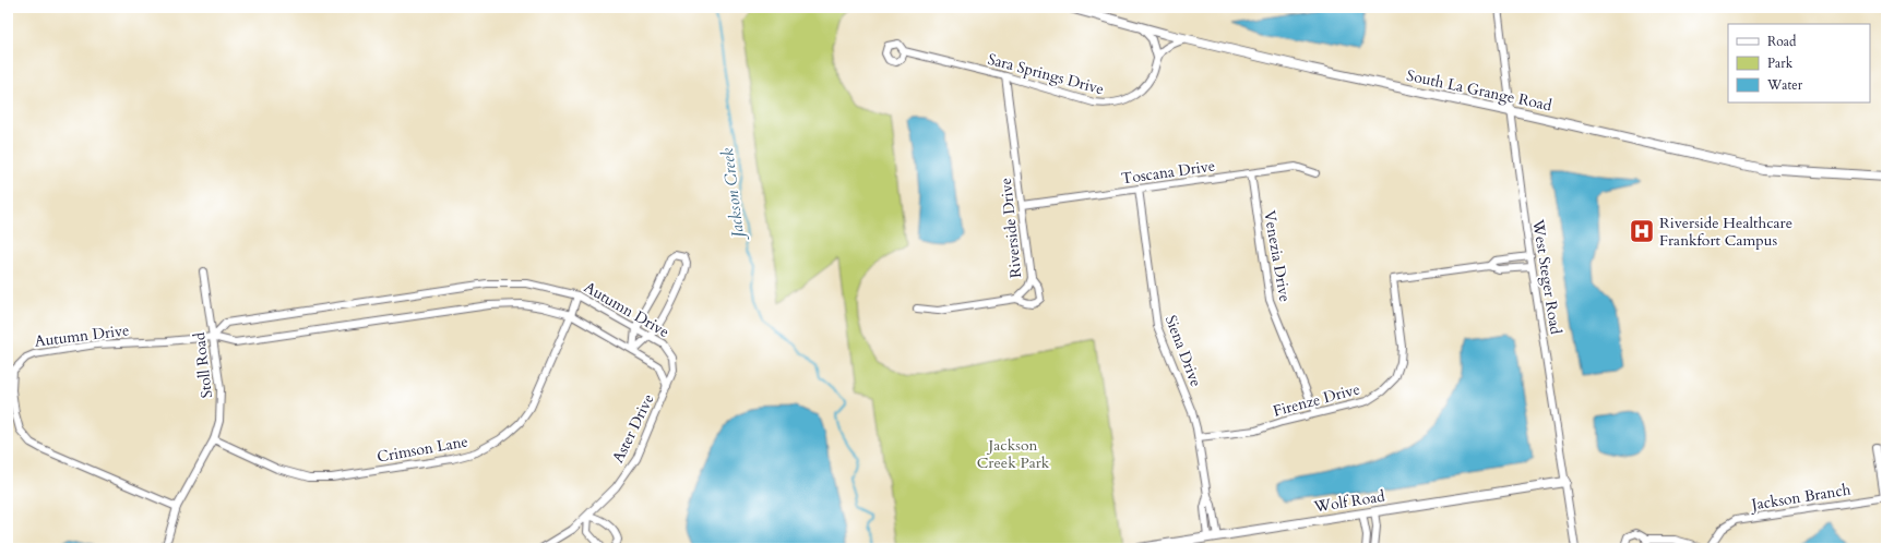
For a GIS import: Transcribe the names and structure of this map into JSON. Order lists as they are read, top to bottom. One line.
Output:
{"streets":{"main road":["South La Grange Road","Wolf Road"],"street":["Sara Springs Drive","Toscana Drive","Riverside Drive","Venezia Drive","West Steger Road","Autumn Drive","Siena Drive","Stoll Road","Firenze Drive","Aster Drive","Crimson Lane","Jackson Branch"]},"crossings":[["Sara Springs Drive","Riverside Drive"],["South La Grange Road","West Steger Road"],["Toscana Drive","Riverside Drive"],["Toscana Drive","Venezia Drive"],["Toscana Drive","Siena Drive"],["Venezia Drive","Firenze Drive"],["West Steger Road","Firenze Drive"],["West Steger Road","Wolf Road"],["Autumn Drive","Stoll Road"],["Autumn Drive","Aster Drive"],["Autumn Drive","Crimson Lane"],["Siena Drive","Firenze Drive"],["Siena Drive","Wolf Road"],["Stoll Road","Crimson Lane"]],"water":["Jackson Creek"],"parks":["Jackson Creek Park"],"places":{"hospital":["Riverside Healthcare Frankfort Campus"]},"legend":["Road","Park","Water"]}
